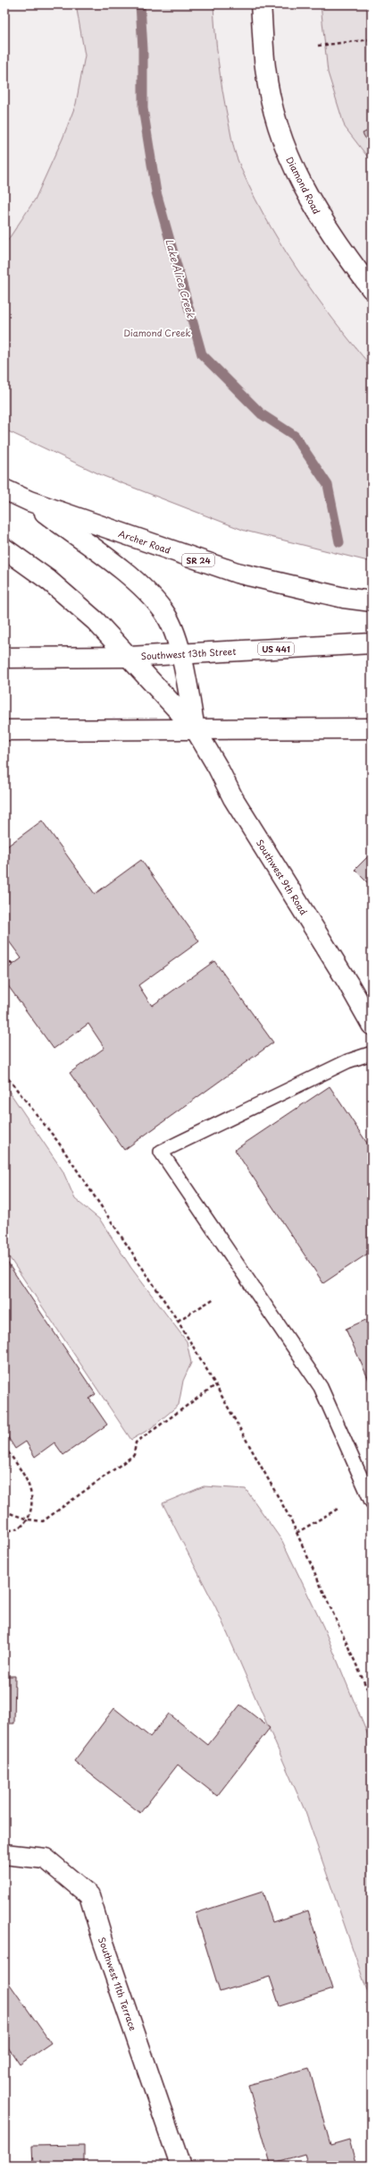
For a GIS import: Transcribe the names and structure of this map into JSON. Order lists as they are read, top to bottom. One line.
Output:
{"streets":{"main road":["Diamond Road","Archer Road","SR 24","US 441","Southwest 13th Street","Southwest 9th Road","Southwest 11th Terrace"]},"water":["Lake Alice Creek"],"parks":["Diamond Creek"]}
